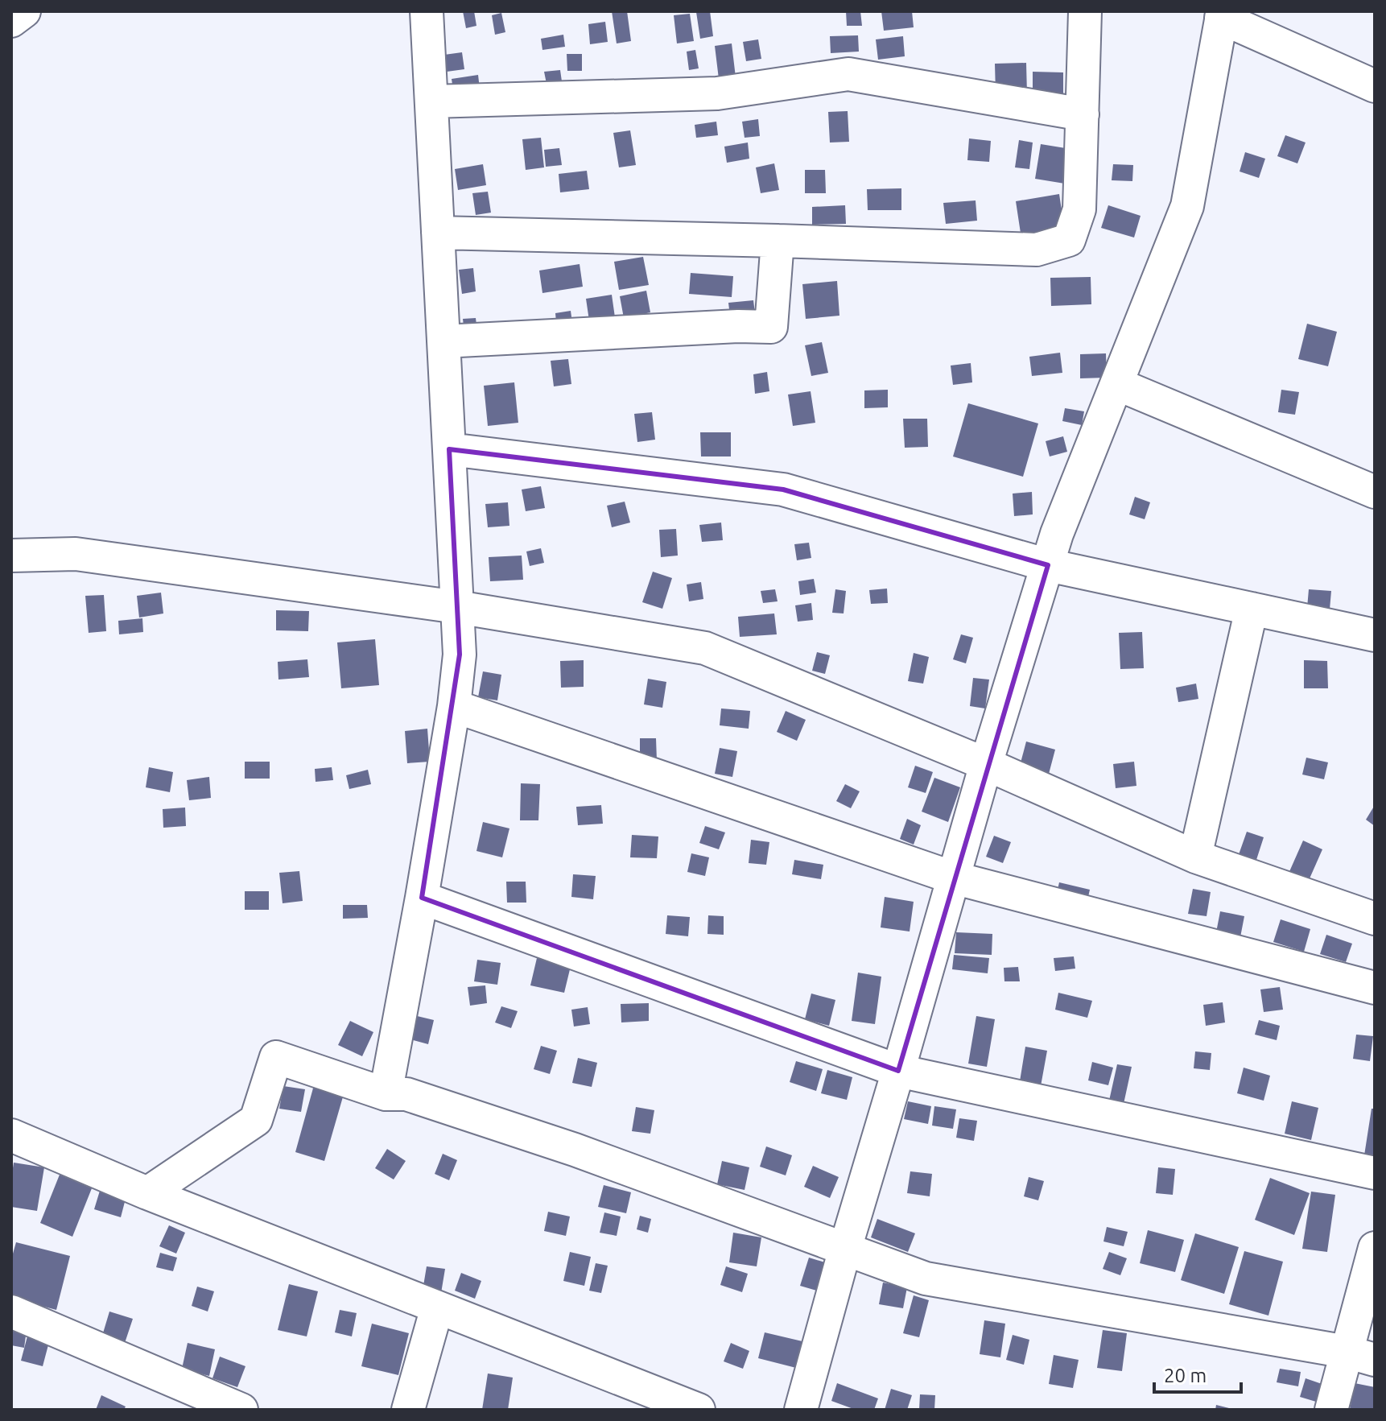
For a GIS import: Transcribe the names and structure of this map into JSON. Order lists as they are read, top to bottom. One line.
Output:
{"scale_bar":"20 m"}
